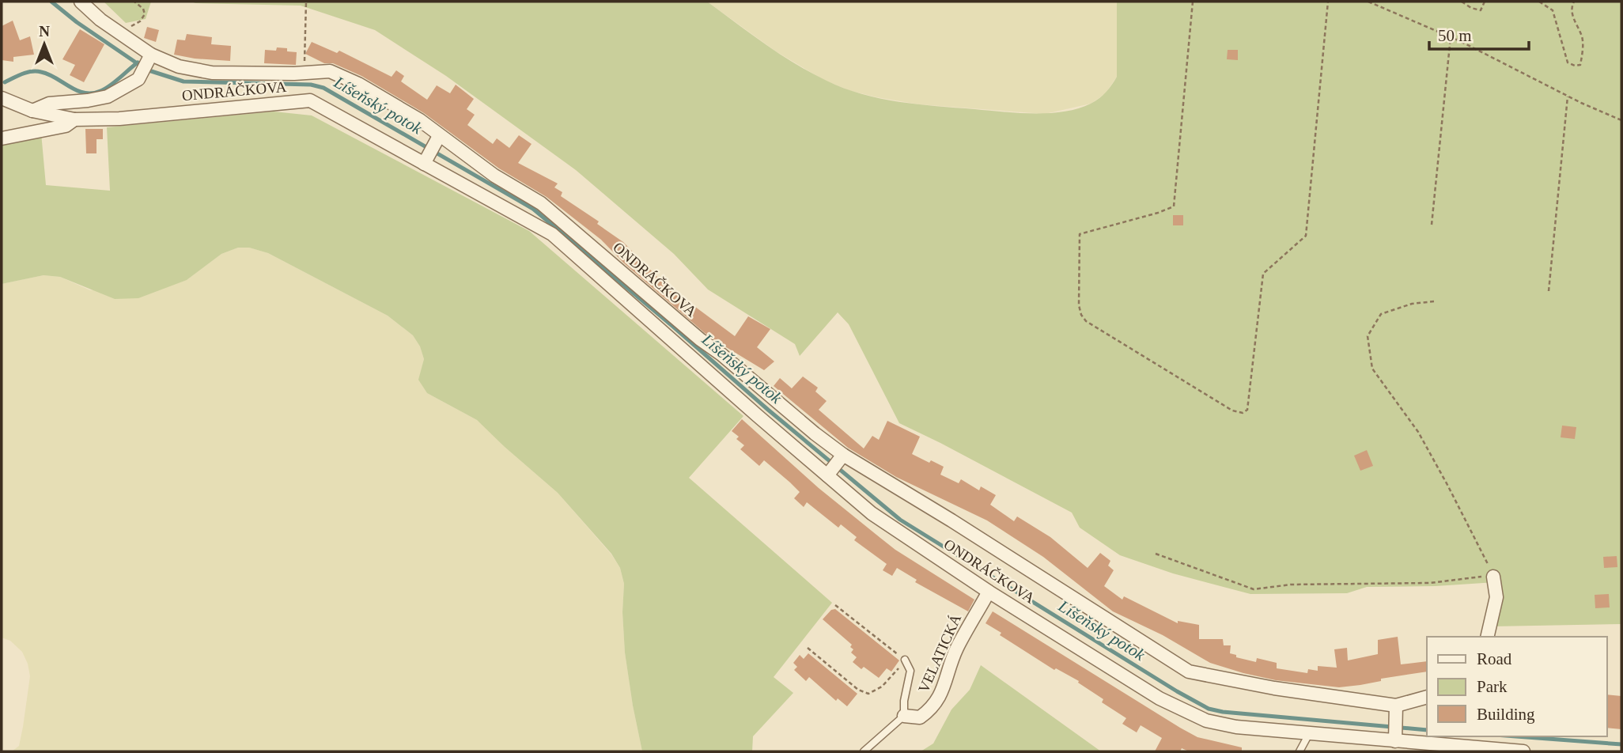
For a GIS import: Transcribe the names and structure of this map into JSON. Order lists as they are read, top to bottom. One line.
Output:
{"streets":{"street":["ONDRÁČKOVA","VELATICKÁ"]},"crossings":[["ONDRÁČKOVA","VELATICKÁ"]],"water":["Líšeňský potok"],"legend":["Road","Park","Building"],"scale_bar":"50 m","north":"top"}
